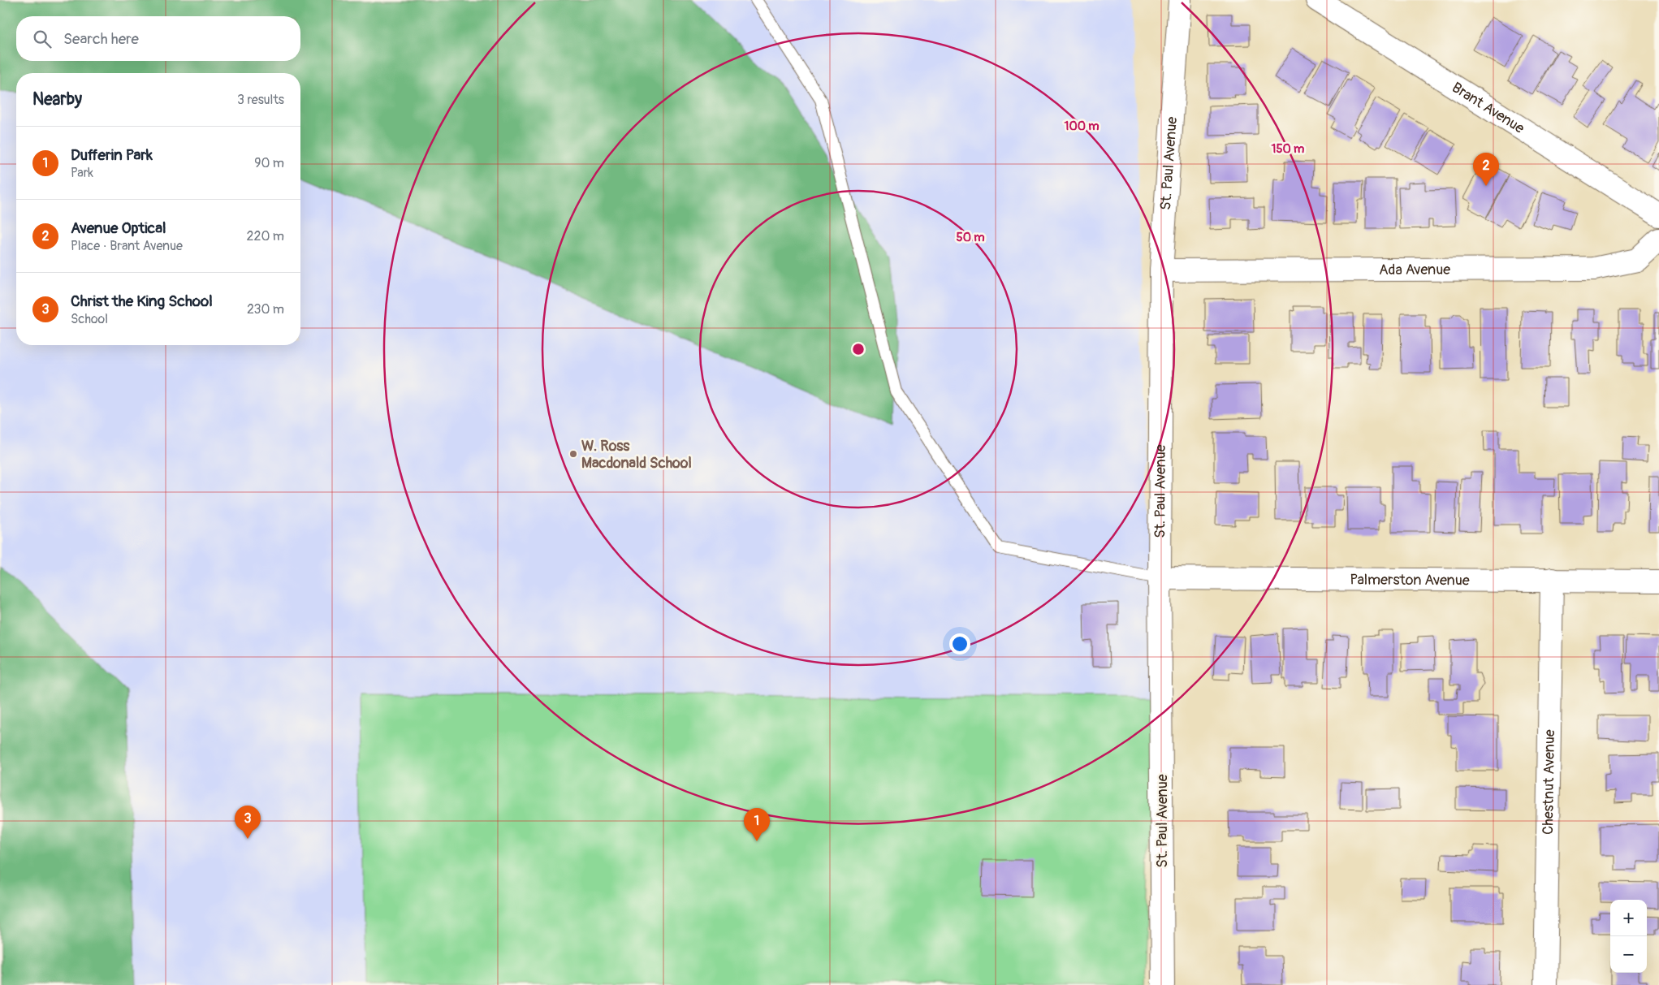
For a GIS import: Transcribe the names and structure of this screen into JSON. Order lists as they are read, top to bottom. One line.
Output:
{"streets":{"street":["Brant Avenue","St. Paul Avenue","Ada Avenue","Palmerston Avenue","Chestnut Avenue"]},"crossings":[["St. Paul Avenue","Ada Avenue"],["St. Paul Avenue","Palmerston Avenue"],["Palmerston Avenue","Chestnut Avenue"]],"places":["W. Ross Macdonald School"],"page":{"search":"Search here","heading":["Nearby","3 results"],"list":[{"mark":"1","name":"Dufferin Park","note":"Park","value":"90 m"},{"mark":"2","name":"Avenue Optical","note":"Place · Brant Avenue","value":"220 m"},{"mark":"3","name":"Christ the King School","note":"School","value":"230 m"}],"pins":["2","3","1"],"map_buttons":["+","−"]},"rings":["100 m","150 m","50 m"]}
